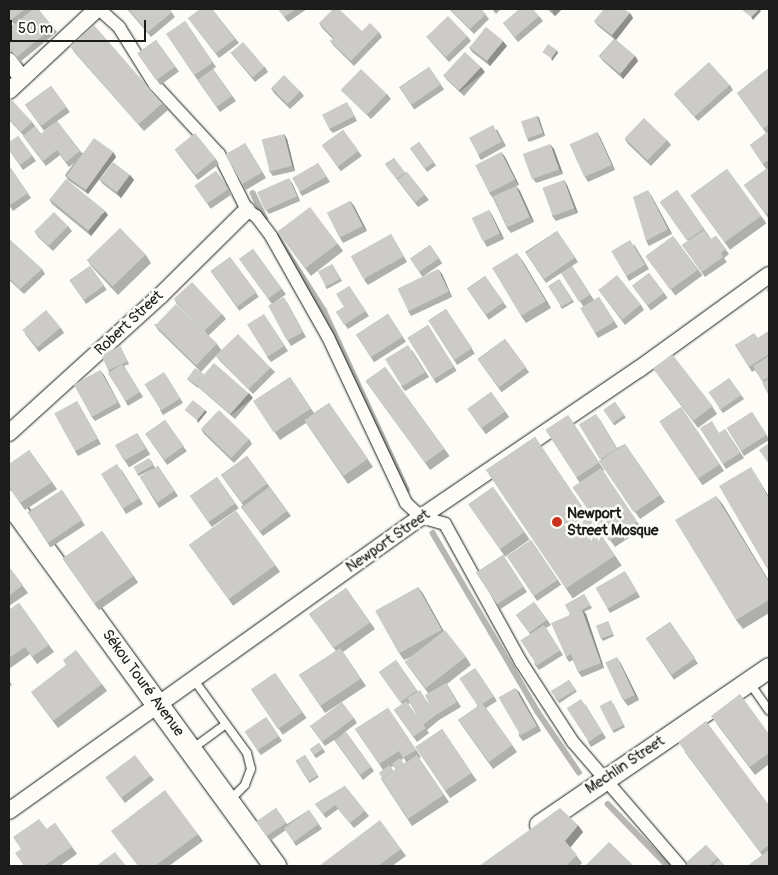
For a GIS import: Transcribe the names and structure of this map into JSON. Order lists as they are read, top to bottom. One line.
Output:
{"streets":{"main road":["Sékou Touré Avenue"],"street":["Robert Street","Newport Street","Mechlin Street"]},"crossings":[["Newport Street","Sékou Touré Avenue"]],"places":["Newport Street Mosque"],"scale_bar":"50 m"}
